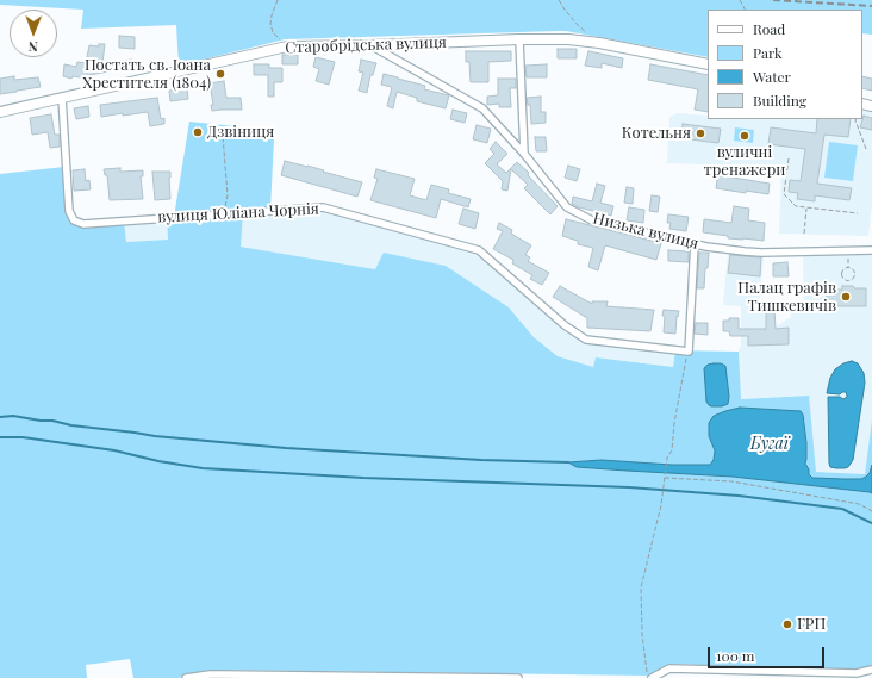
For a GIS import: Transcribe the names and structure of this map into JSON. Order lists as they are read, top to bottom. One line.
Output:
{"streets":{"street":["Старобрідська вулиця","вулиця Юліана Чорнія","Низька вулиця"]},"crossings":[["Старобрідська вулиця","вулиця Юліана Чорнія"],["Старобрідська вулиця","Низька вулиця"]],"water":["Бугаї"],"places":["Постать св. Іоана Хрестителя (1804)","Дзвіниця","Котельня","вуличні тренажери","Палац графів Тишкевичів","ГРП"],"legend":["Road","Park","Water","Building"],"scale_bar":"100 m","north":"bottom"}
